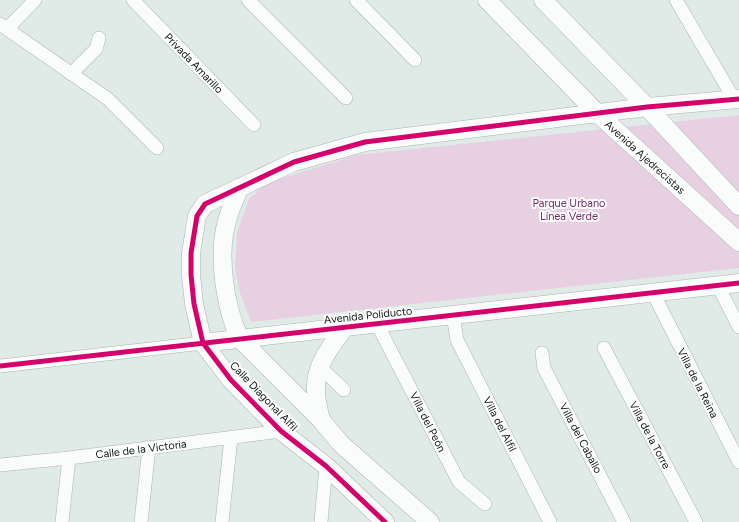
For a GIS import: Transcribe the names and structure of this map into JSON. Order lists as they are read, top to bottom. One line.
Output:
{"streets":{"street":["Privada Amarillo","Avenida Ajedrecistas","Avenida Poliducto","Villa de la Reina","Calle Diagonal Alfil","Villa del Peón","Villa del Alfil","Villa de la Torre","Villa del Caballo","Calle de la Victoria"]},"crossings":[["Avenida Poliducto","Villa de la Reina"],["Avenida Poliducto","Calle Diagonal Alfil"],["Avenida Poliducto","Villa del Peón"],["Avenida Poliducto","Villa del Alfil"],["Calle Diagonal Alfil","Calle de la Victoria"]],"parks":["Parque Urbano Línea Verde"]}
